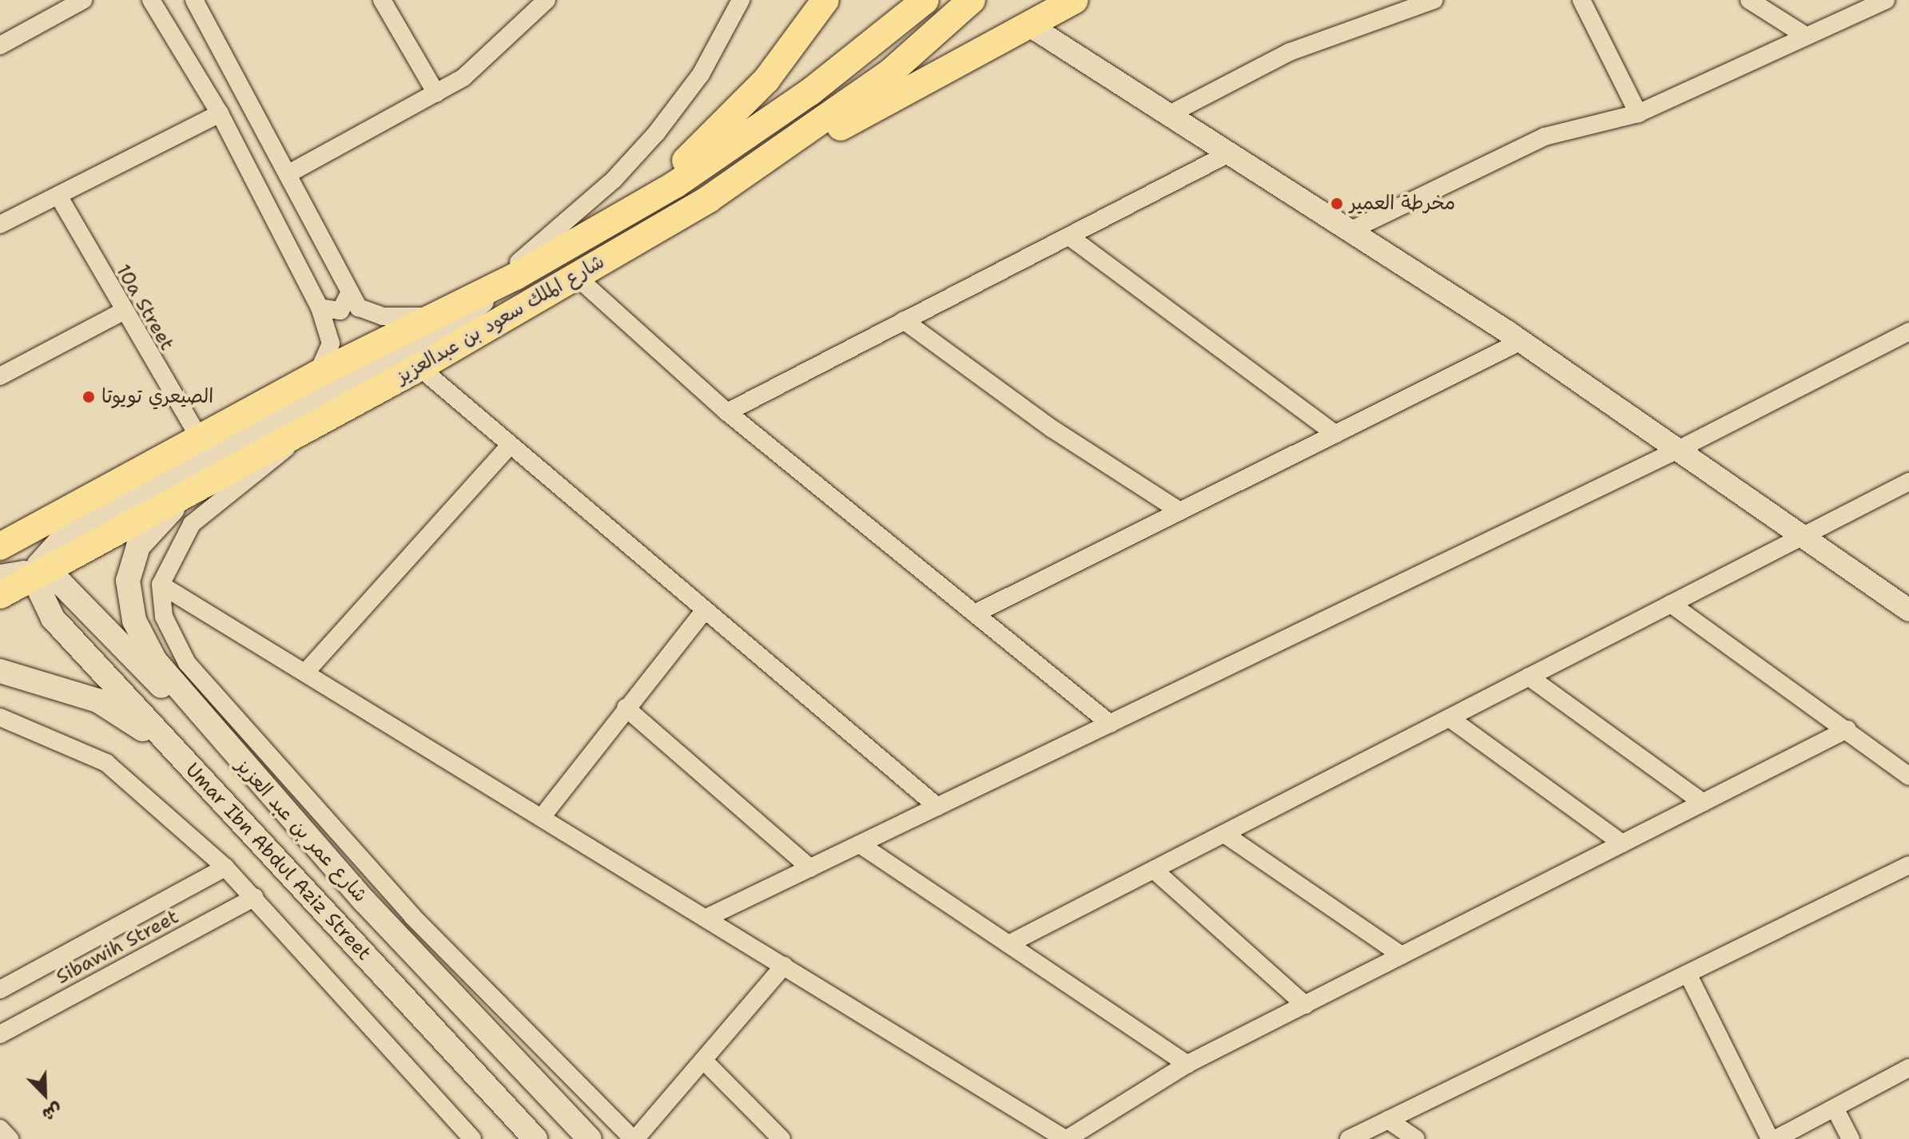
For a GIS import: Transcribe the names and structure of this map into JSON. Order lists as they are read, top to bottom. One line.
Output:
{"streets":{"main road":["شارع الملك سعود بن عبدالعزيز","شارع عمر بن عبد العزيز","Umar Ibn Abdul Aziz Street"],"street":["10a Street","Sibawih Street"]},"crossings":[["10a Street","شارع الملك سعود بن عبدالعزيز"],["شارع الملك سعود بن عبدالعزيز","شارع عمر بن عبد العزيز"],["شارع الملك سعود بن عبدالعزيز","Umar Ibn Abdul Aziz Street"]],"places":["مخرطة العمير","الصيعري تويوتا"],"north":"bottom right"}
